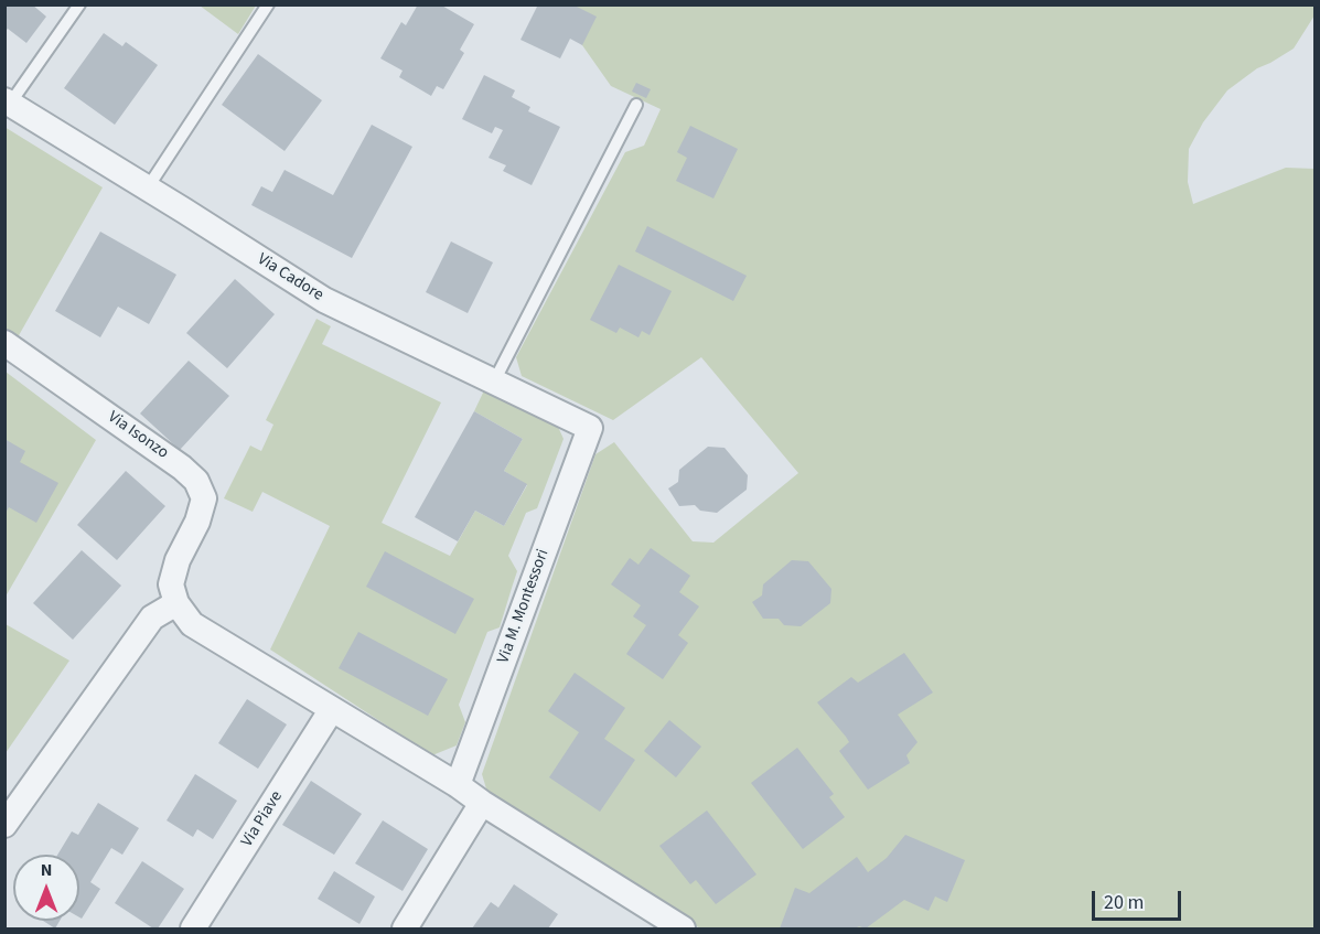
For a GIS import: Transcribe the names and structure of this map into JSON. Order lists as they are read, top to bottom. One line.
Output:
{"streets":{"street":["Via Cadore","Via Isonzo","Via M. Montessori","Via Piave"]},"crossings":[["Via Cadore","Via M. Montessori"]],"scale_bar":"20 m","north":"top"}
